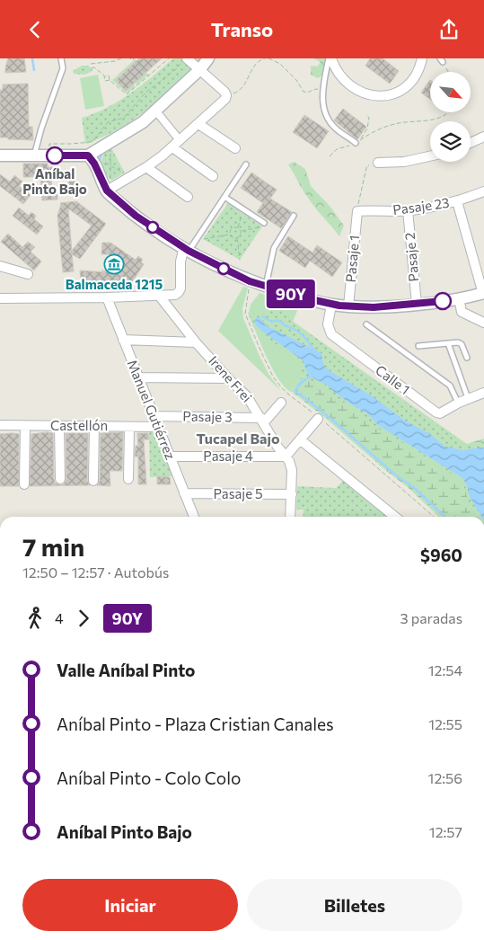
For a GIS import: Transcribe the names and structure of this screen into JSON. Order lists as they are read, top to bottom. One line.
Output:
{"streets":{"street":["Pasaje 23","Pasaje 2","Pasaje 1","Irene Frei","Calle 1","Manuel Gutiérrez","Pasaje 3","Castellón","Pasaje 4","Pasaje 5"]},"crossings":[["Pasaje 23","Pasaje 2"],["Pasaje 23","Pasaje 1"],["Irene Frei","Pasaje 3"],["Irene Frei","Pasaje 4"],["Irene Frei","Pasaje 5"],["Manuel Gutiérrez","Pasaje 3"],["Manuel Gutiérrez","Castellón"],["Manuel Gutiérrez","Pasaje 4"],["Manuel Gutiérrez","Pasaje 5"]],"districts":["Tucapel Bajo"],"places":{"other":["Aníbal Pinto Bajo"],"museum":["Balmaceda 1215"]},"lines":["bus line 90Y"],"north":"bottom right","page":{"header":"Transo","on_map":"90Y","heading":["7 min","12:50 – 12:57 · Autobús","$960"],"legs":["4","90Y","3 paradas"],"list":[{"name":"Valle Aníbal Pinto","value":"12:54"},{"name":"Aníbal Pinto - Plaza Cristian Canales","value":"12:55"},{"name":"Aníbal Pinto - Colo Colo","value":"12:56"},{"name":"Aníbal Pinto Bajo","value":"12:57"}],"buttons":["Iniciar","Billetes"]}}
